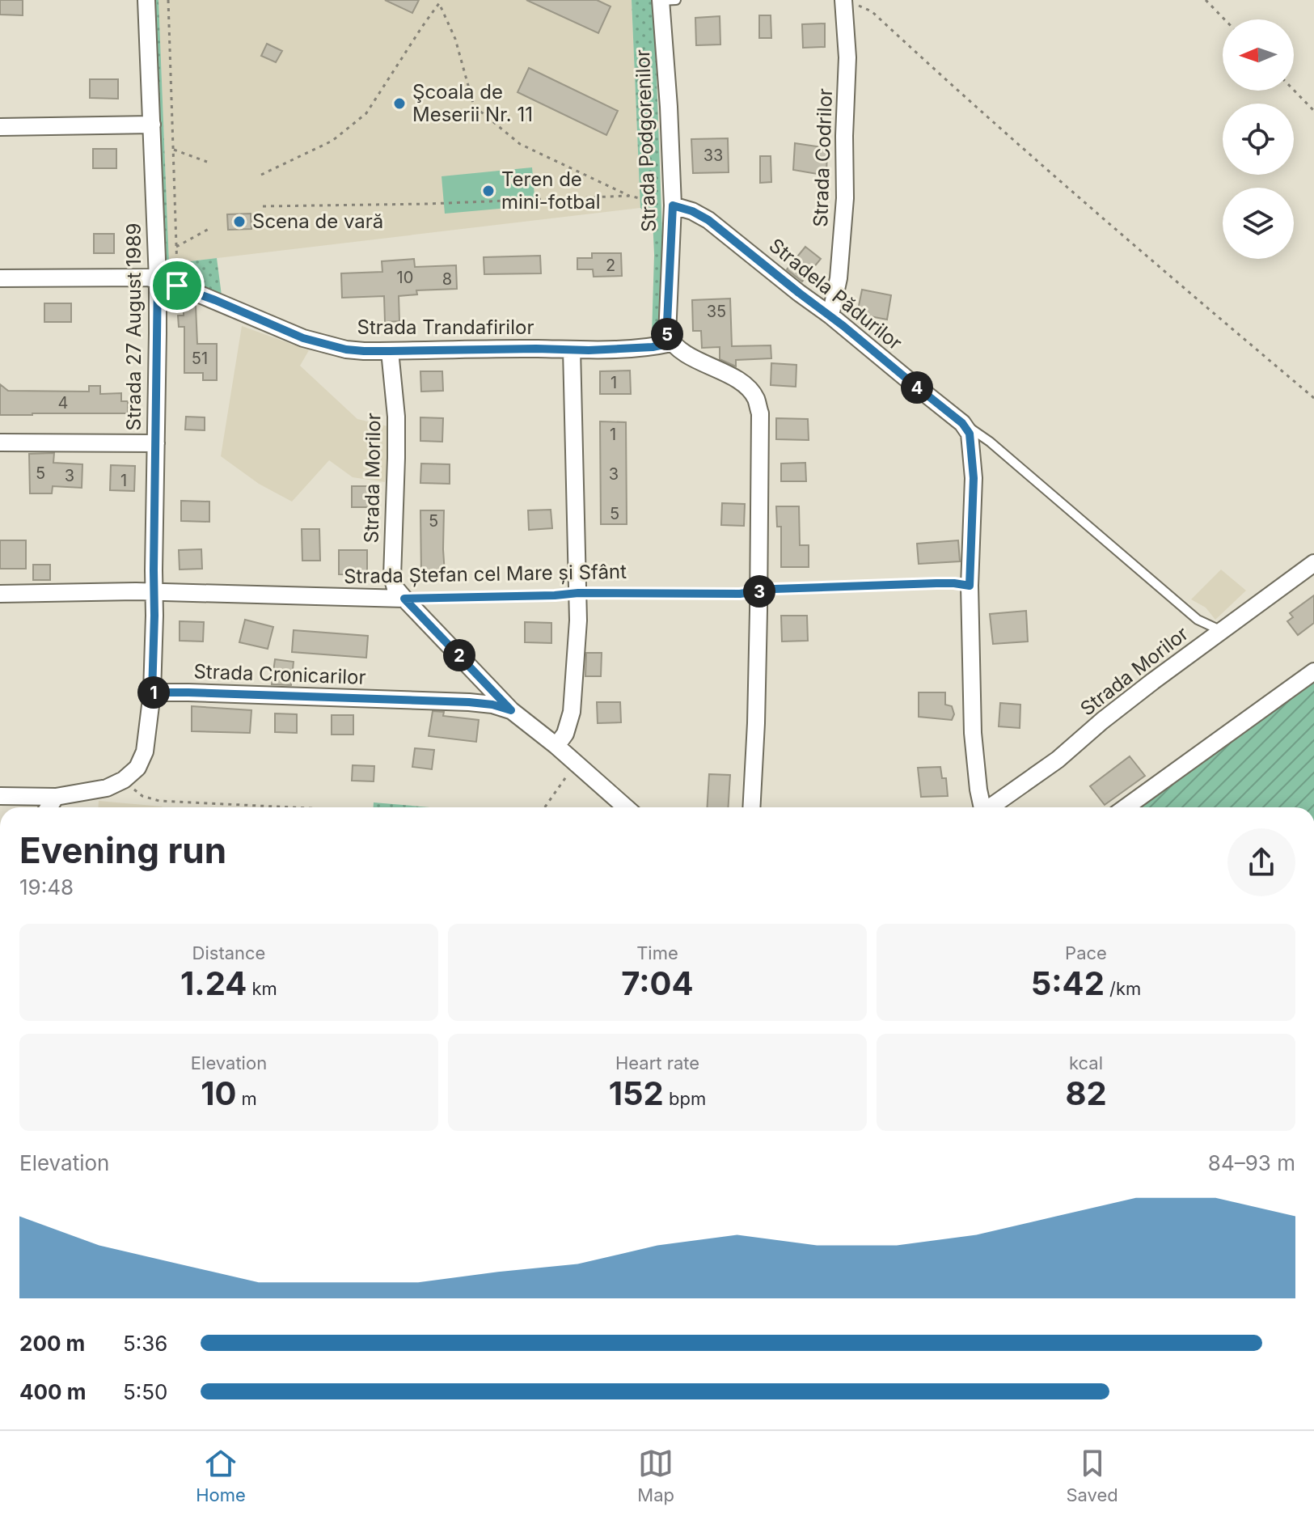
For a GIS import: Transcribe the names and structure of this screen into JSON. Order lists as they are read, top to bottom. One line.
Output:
{"streets":{"street":["Strada Podgorenilor","Strada Codrilor","Stradela Pădurilor","Strada 27 August 1989","Strada Trandafirilor","Strada Morilor","Strada Ștefan cel Mare și Sfânt","Strada Cronicarilor"]},"crossings":[["Strada Podgorenilor","Stradela Pădurilor"],["Strada Podgorenilor","Strada Trandafirilor"],["Strada Codrilor","Stradela Pădurilor"],["Strada 27 August 1989","Strada Trandafirilor"],["Strada 27 August 1989","Strada Ștefan cel Mare și Sfânt"],["Strada 27 August 1989","Strada Cronicarilor"],["Strada Trandafirilor","Strada Morilor"],["Strada Morilor","Strada Ștefan cel Mare și Sfânt"],["Strada Morilor","Strada Cronicarilor"]],"places":["Şcoala de Meserii Nr. 11","Teren de mini-fotbal","Scena de vară"],"house_numbers":["33","2","10","8","35","51","1","4","1","5","3","3","1","5","5"],"north":"left","page":{"pins":["5","4","3","2","1"],"heading":["Evening run","19:48"],"stats":[["Distance","1.24 km"],["Time","7:04"],["Pace","5:42 /km"],["Elevation","10 m"],["Heart rate","152 bpm"],["kcal","82"]],"chart":["Elevation","84–93 m"],"list":[{"name":"200 m","note":"5:36"},{"name":"400 m","note":"5:50"}],"tabs":["Home","Map","Saved"]}}
